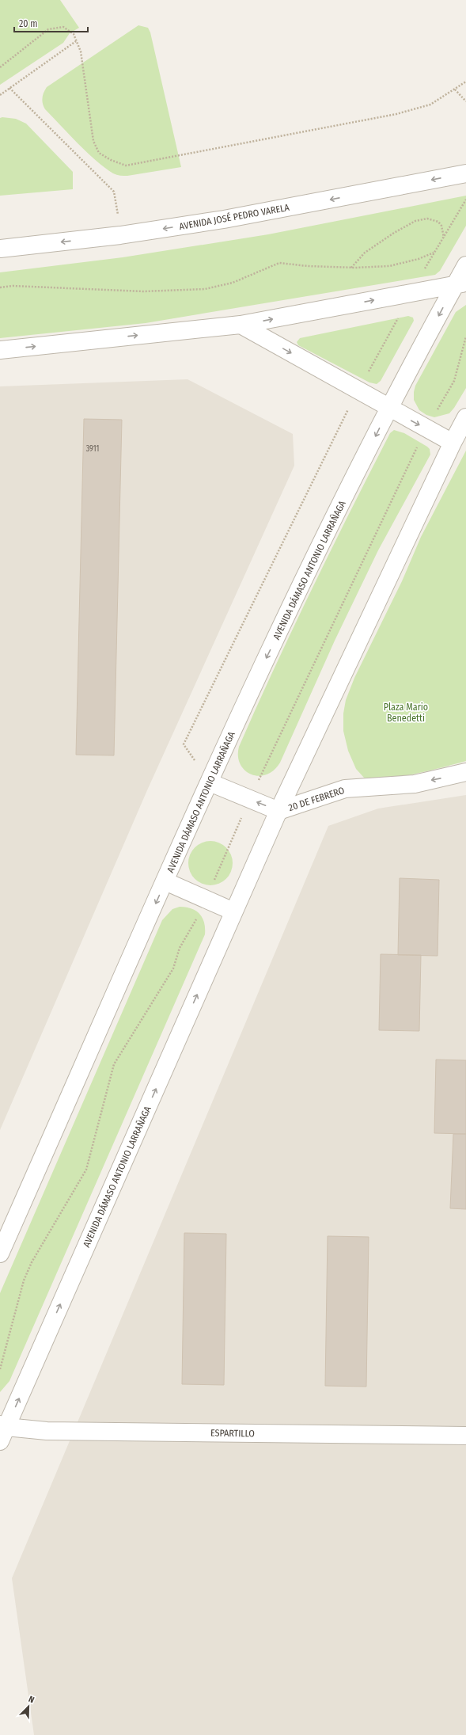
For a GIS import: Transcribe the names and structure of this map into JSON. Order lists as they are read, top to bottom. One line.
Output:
{"streets":{"street":["AVENIDA JOSÉ PEDRO VARELA","AVENIDA DÁMASO ANTONIO LARRAÑAGA","20 DE FEBRERO","ESPARTILLO"]},"crossings":[["AVENIDA DÁMASO ANTONIO LARRAÑAGA","20 DE FEBRERO"],["AVENIDA DÁMASO ANTONIO LARRAÑAGA","ESPARTILLO"]],"one_way":["20 DE FEBRERO"],"parks":["Plaza Mario Benedetti"],"house_numbers":["3911"],"scale_bar":"20 m","north":"top right"}
